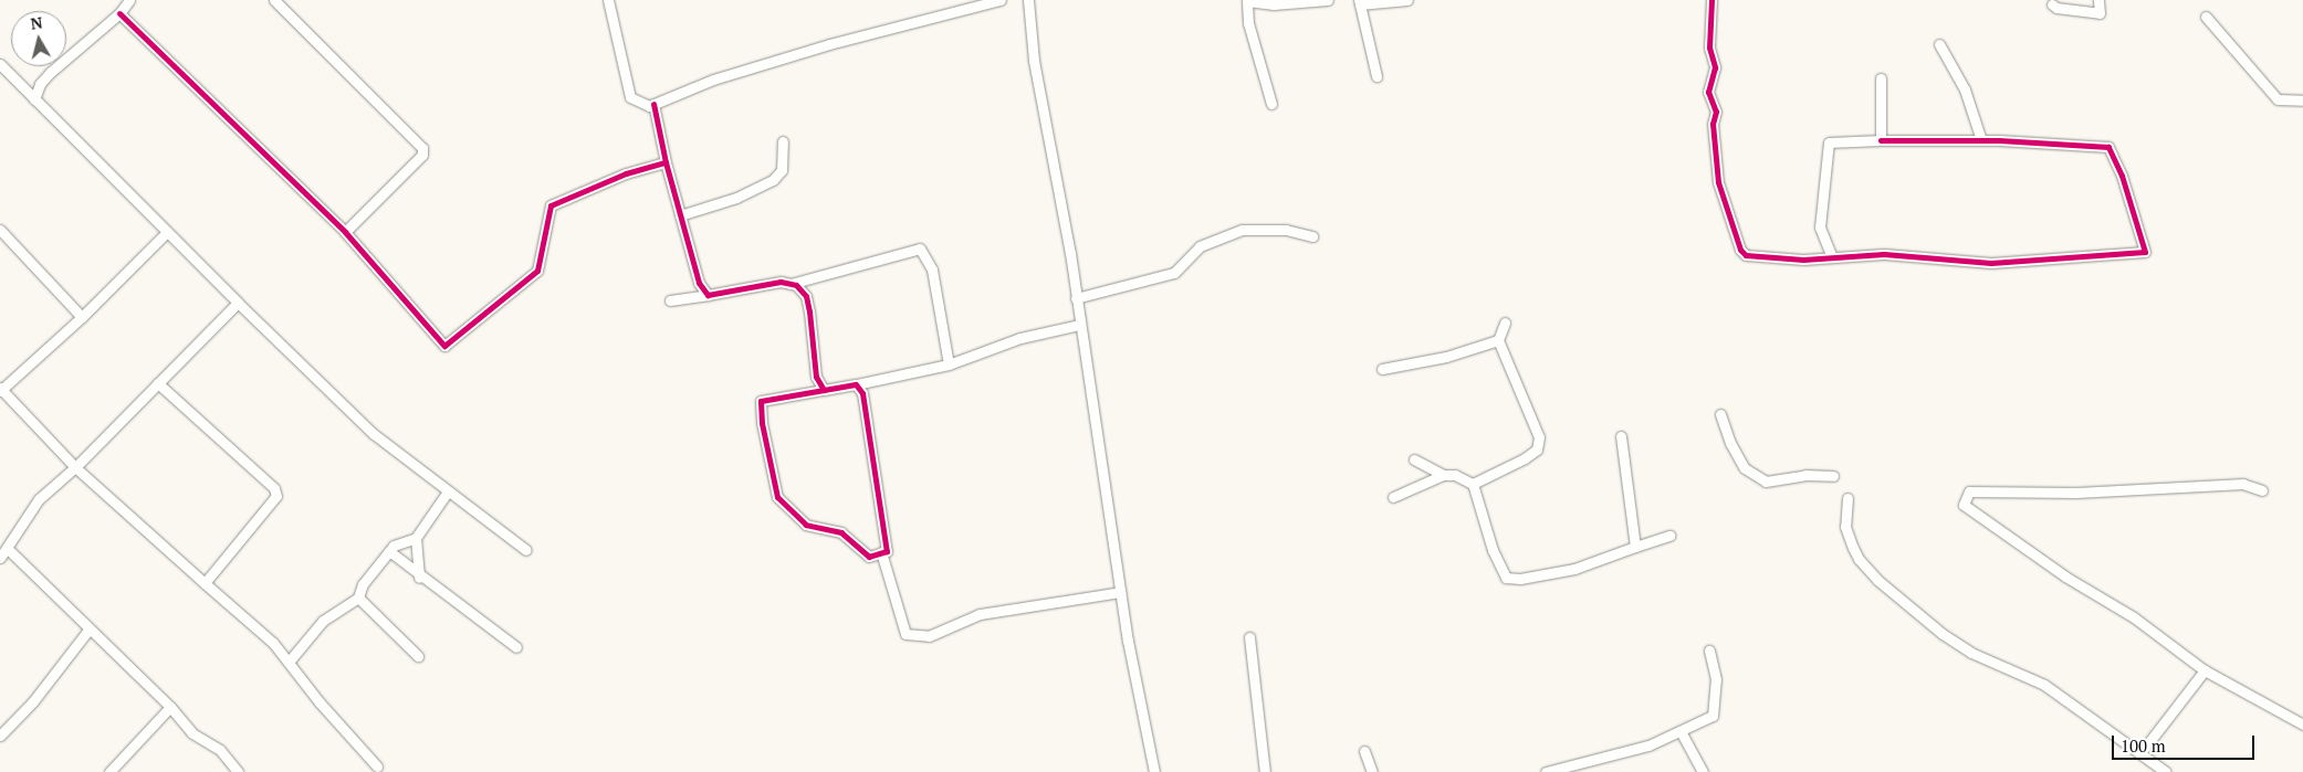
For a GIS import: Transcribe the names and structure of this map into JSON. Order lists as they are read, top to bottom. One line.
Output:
{"scale_bar":"100 m","north":"top"}
